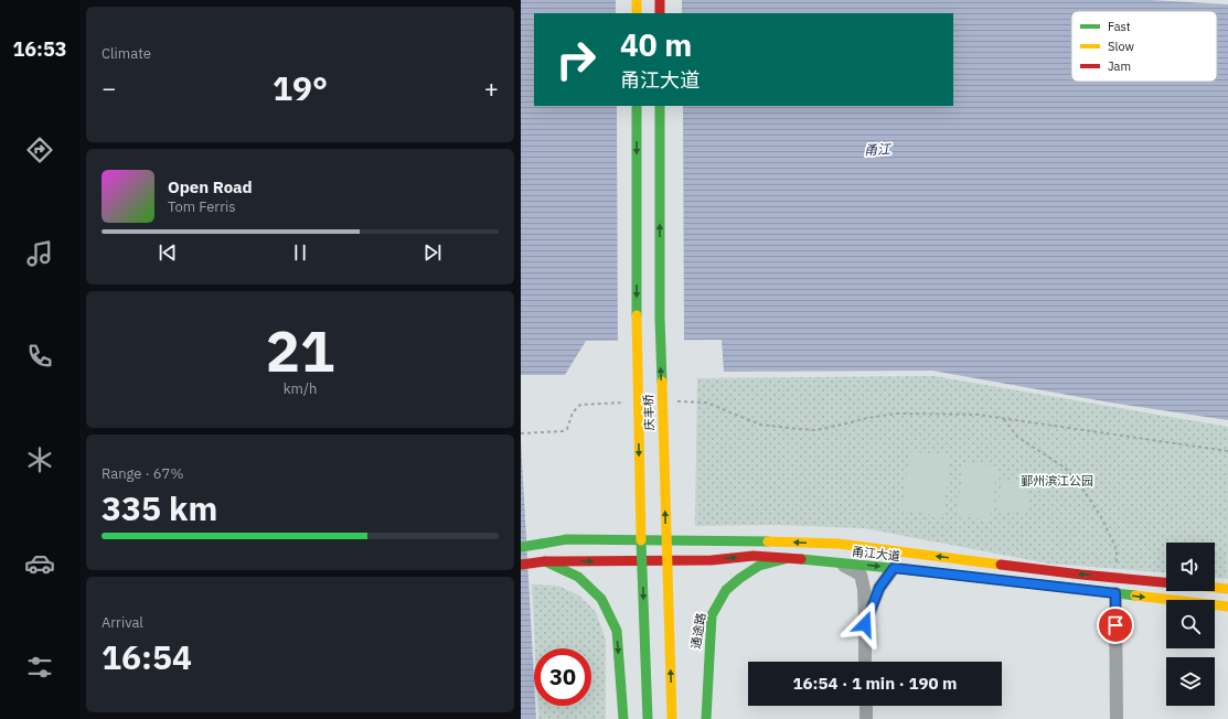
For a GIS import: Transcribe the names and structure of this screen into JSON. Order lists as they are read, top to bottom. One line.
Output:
{"streets":{"main road":["庆丰桥","甬江大道","通途路"]},"crossings":[["甬江大道","通途路"]],"water":["甬江"],"parks":["鄞州滨江公园"],"legend":["Fast","Slow","Jam"],"page":{"tabs":"16:53","tile":["Climate",["21","km/h"],["Range · 67%","335 km"],["Arrival","16:54"]],"turn":["40 m","甬江大道"],"heat":["−","19°","+"],"song":["Open Road","Tom Ferris"],"limit":"30","trip":"16:54 · 1 min · 190 m"}}
